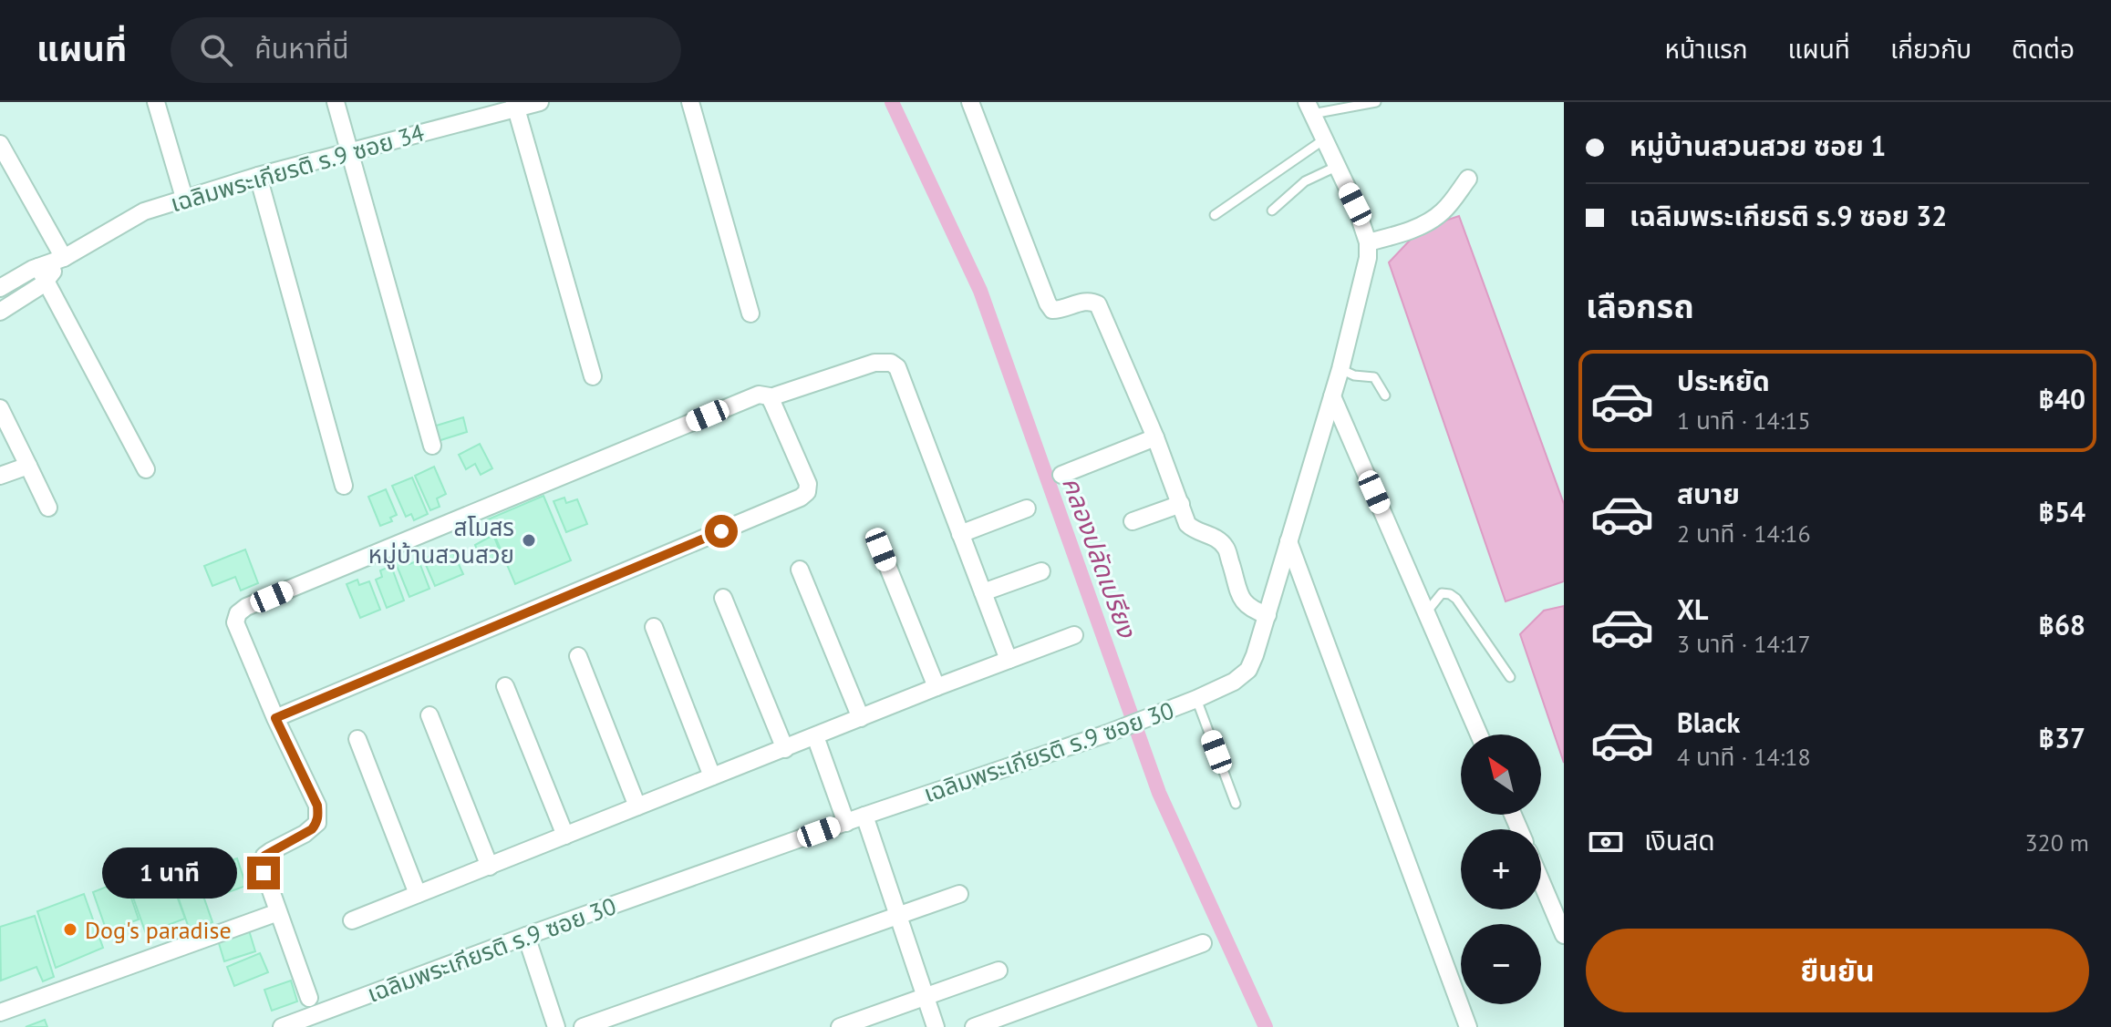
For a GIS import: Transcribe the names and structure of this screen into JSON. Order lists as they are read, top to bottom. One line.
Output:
{"streets":{"street":["เฉลิมพระเกียรติ ร.9 ซอย 34","เฉลิมพระเกียรติ ร.9 ซอย 30"]},"water":["คลองปลัดเปรียง"],"places":["สโมสร หมู่บ้านสวนสวย","Dog's paradise"],"north":"top left","page":{"header":"แผนที่","search":"ค้นหาที่นี่","nav":["หน้าแรก","แผนที่","เกี่ยวกับ","ติดต่อ"],"banner":["หมู่บ้านสวนสวย ซอย 1","เฉลิมพระเกียรติ ร.9 ซอย 32"],"heading":"เลือกรถ","list":[{"name":"ประหยัด","note":"1 นาที · 14:15","value":"฿40"},{"name":"สบาย","note":"2 นาที · 14:16","value":"฿54"},{"name":"XL","note":"3 นาที · 14:17","value":"฿68"},{"name":"Black","note":"4 นาที · 14:18","value":"฿37"}],"map_buttons":["+","−"],"pay":["เงินสด","320 m"],"bubble":"1 นาที","buttons":"ยืนยัน"}}
